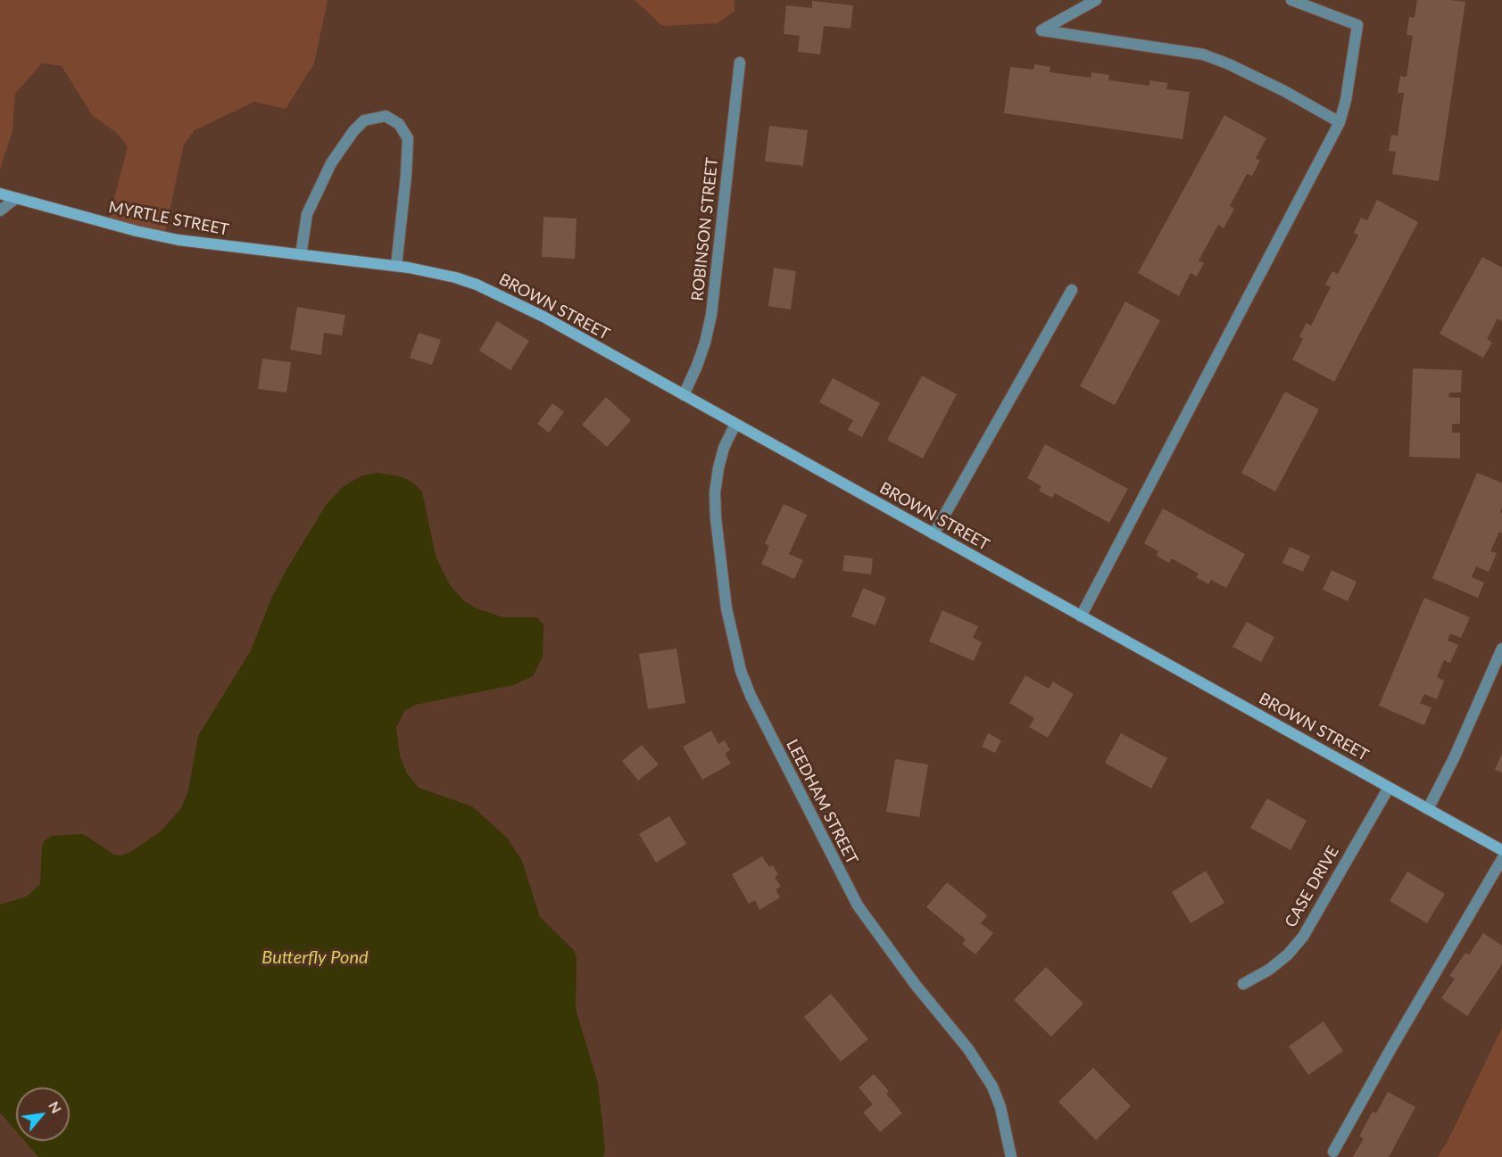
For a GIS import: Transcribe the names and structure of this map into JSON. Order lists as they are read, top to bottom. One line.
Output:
{"streets":{"street":["MYRTLE STREET","ROBINSON STREET","BROWN STREET","LEEDHAM STREET","CASE DRIVE"]},"crossings":[["MYRTLE STREET","BROWN STREET"],["ROBINSON STREET","BROWN STREET"],["BROWN STREET","LEEDHAM STREET"],["BROWN STREET","CASE DRIVE"]],"water":["Butterfly Pond"],"north":"top right"}
